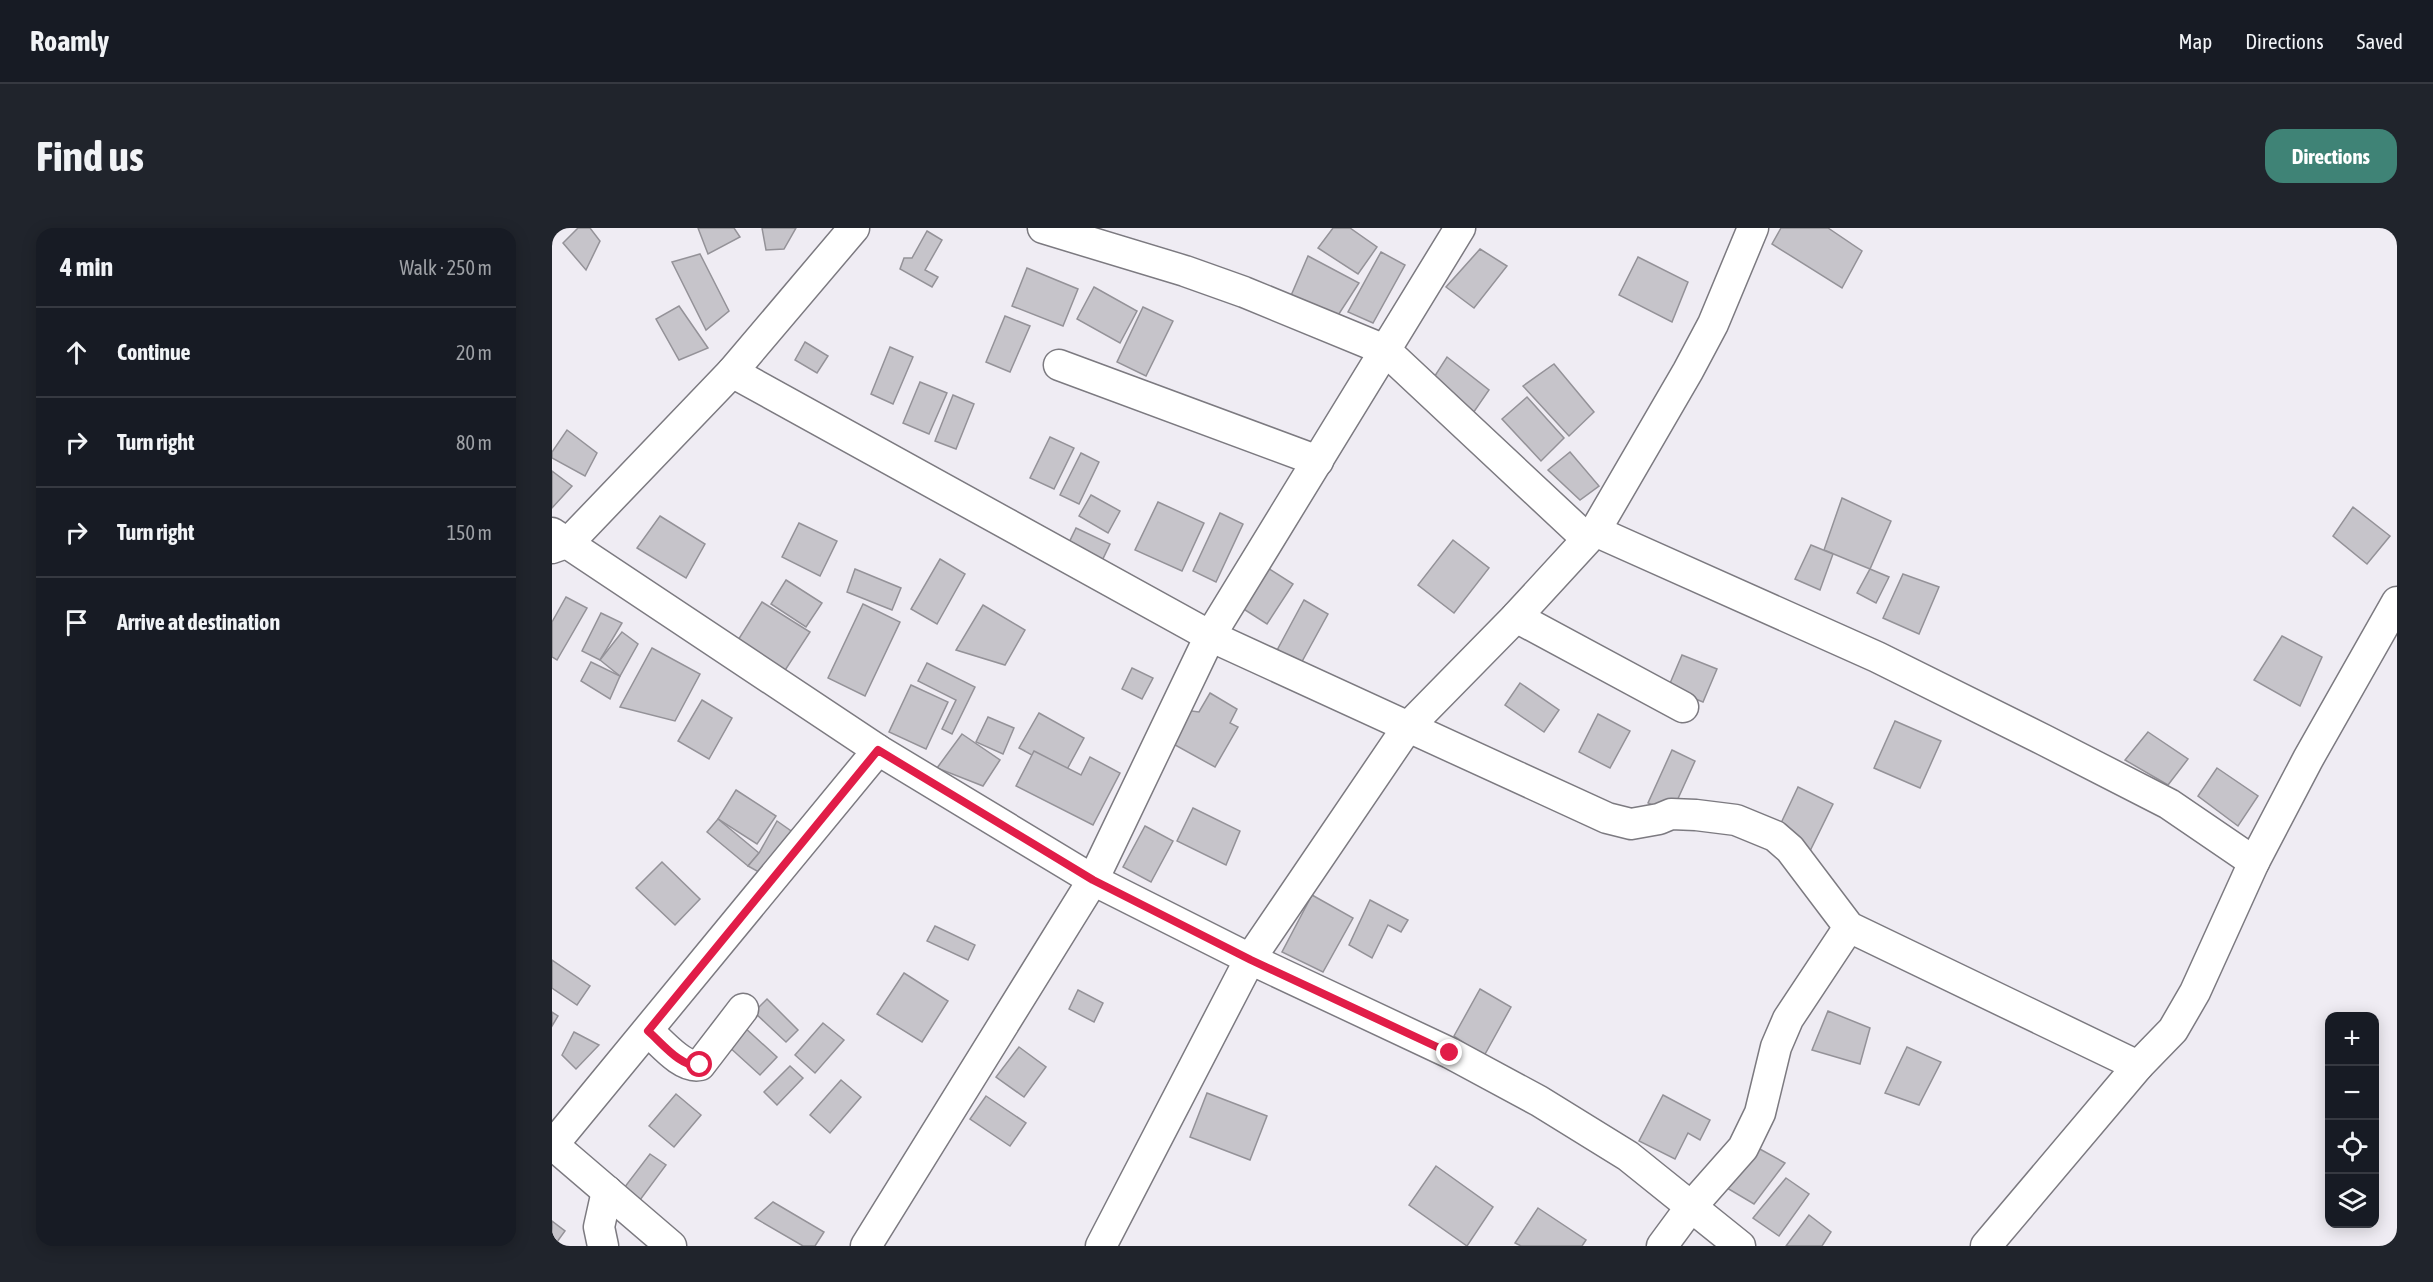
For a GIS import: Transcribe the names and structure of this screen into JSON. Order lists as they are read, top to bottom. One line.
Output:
{"page":{"header":"Roamly","nav":["Map","Directions","Saved"],"buttons":"Directions","title":"Find us","heading":["4 min","Walk · 250 m"],"list":[["Continue","20 m"],["Turn right","80 m"],["Turn right","150 m"],"Arrive at destination"],"map_buttons":["+","−"]}}
